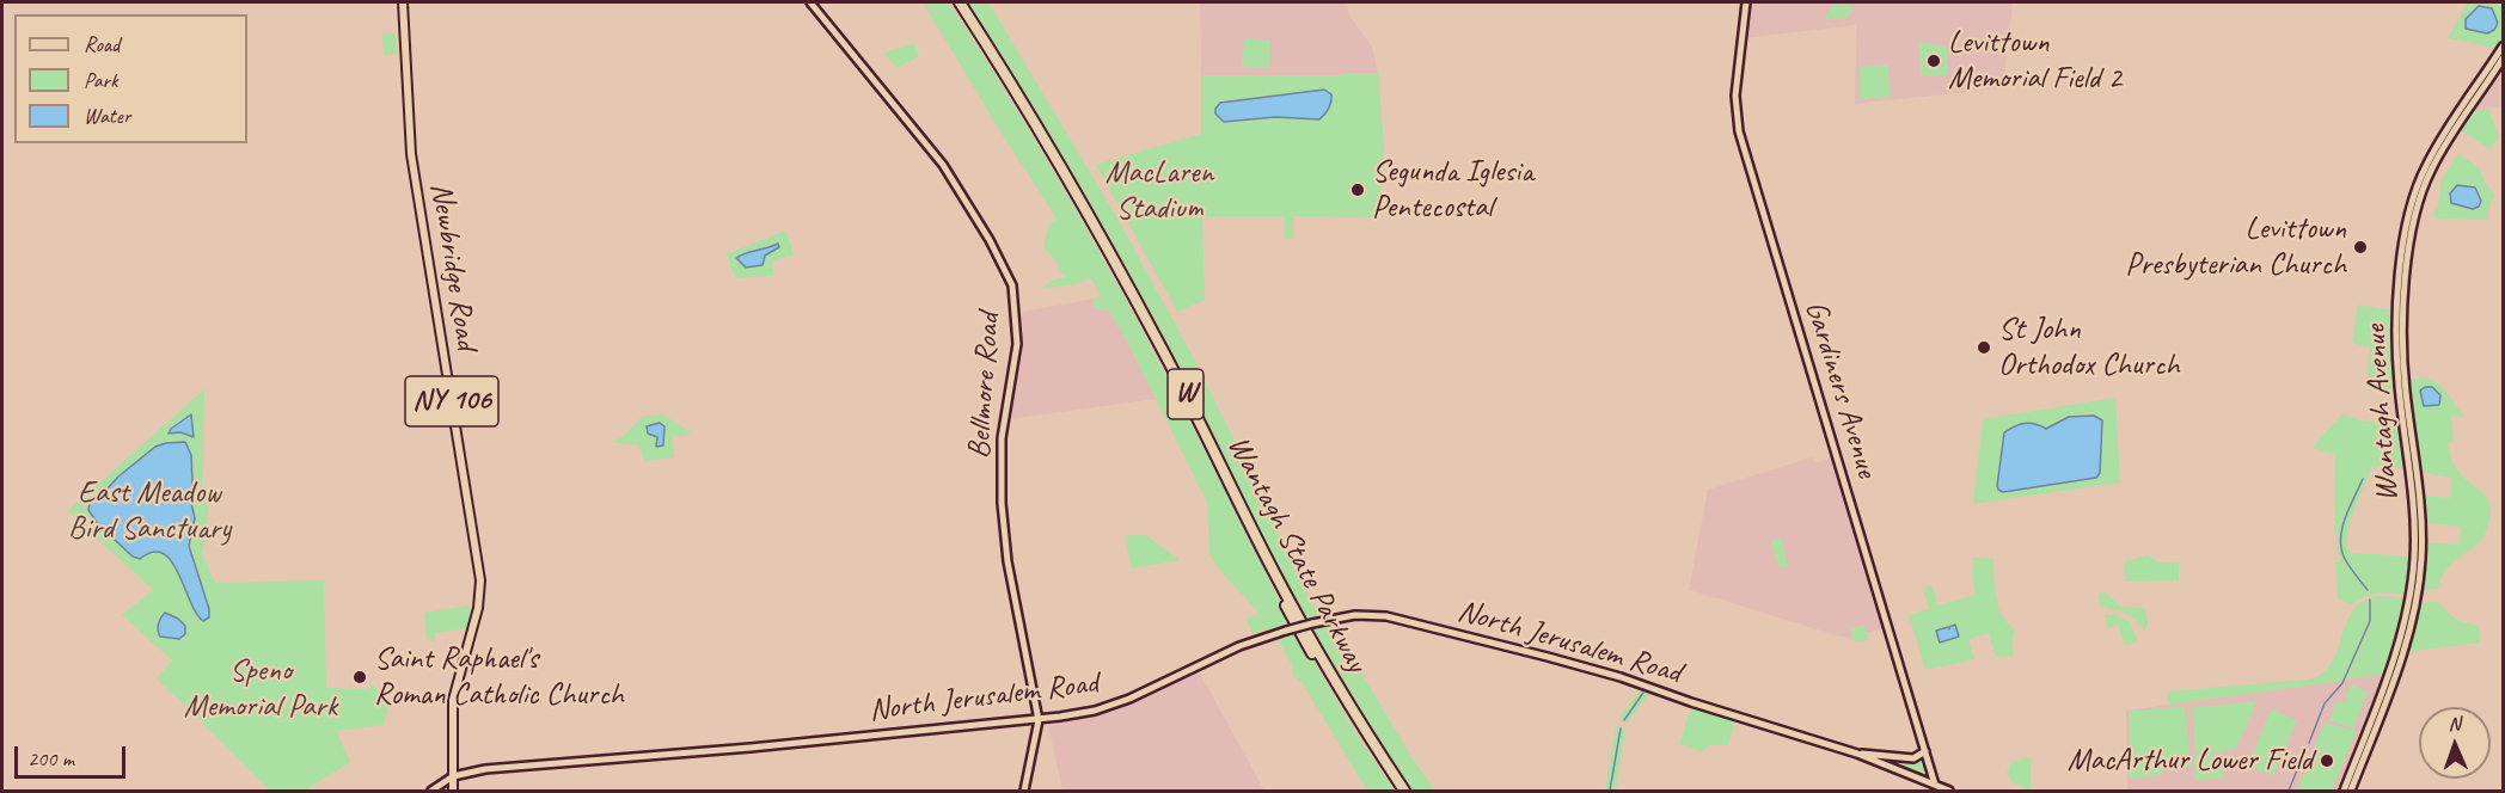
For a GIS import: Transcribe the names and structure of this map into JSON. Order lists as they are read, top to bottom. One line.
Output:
{"streets":{"highway":["W","Wantagh State Parkway"],"main road":["Newbridge Road","Bellmore Road","Gardiners Avenue","NY 106","Wantagh Avenue","North Jerusalem Road"]},"crossings":[["Newbridge Road","North Jerusalem Road"],["Bellmore Road","North Jerusalem Road"],["Gardiners Avenue","North Jerusalem Road"]],"parks":["MacLaren Stadium","East Meadow Bird Sanctuary","Speno Memorial Park"],"places":["Levittown Memorial Field 2","Segunda Iglesia Pentecostal","Levittown Presbyterian Church","St John Orthodox Church","Saint Raphael's Roman Catholic Church","MacArthur Lower Field"],"legend":["Road","Park","Water"],"scale_bar":"200 m","north":"top"}
